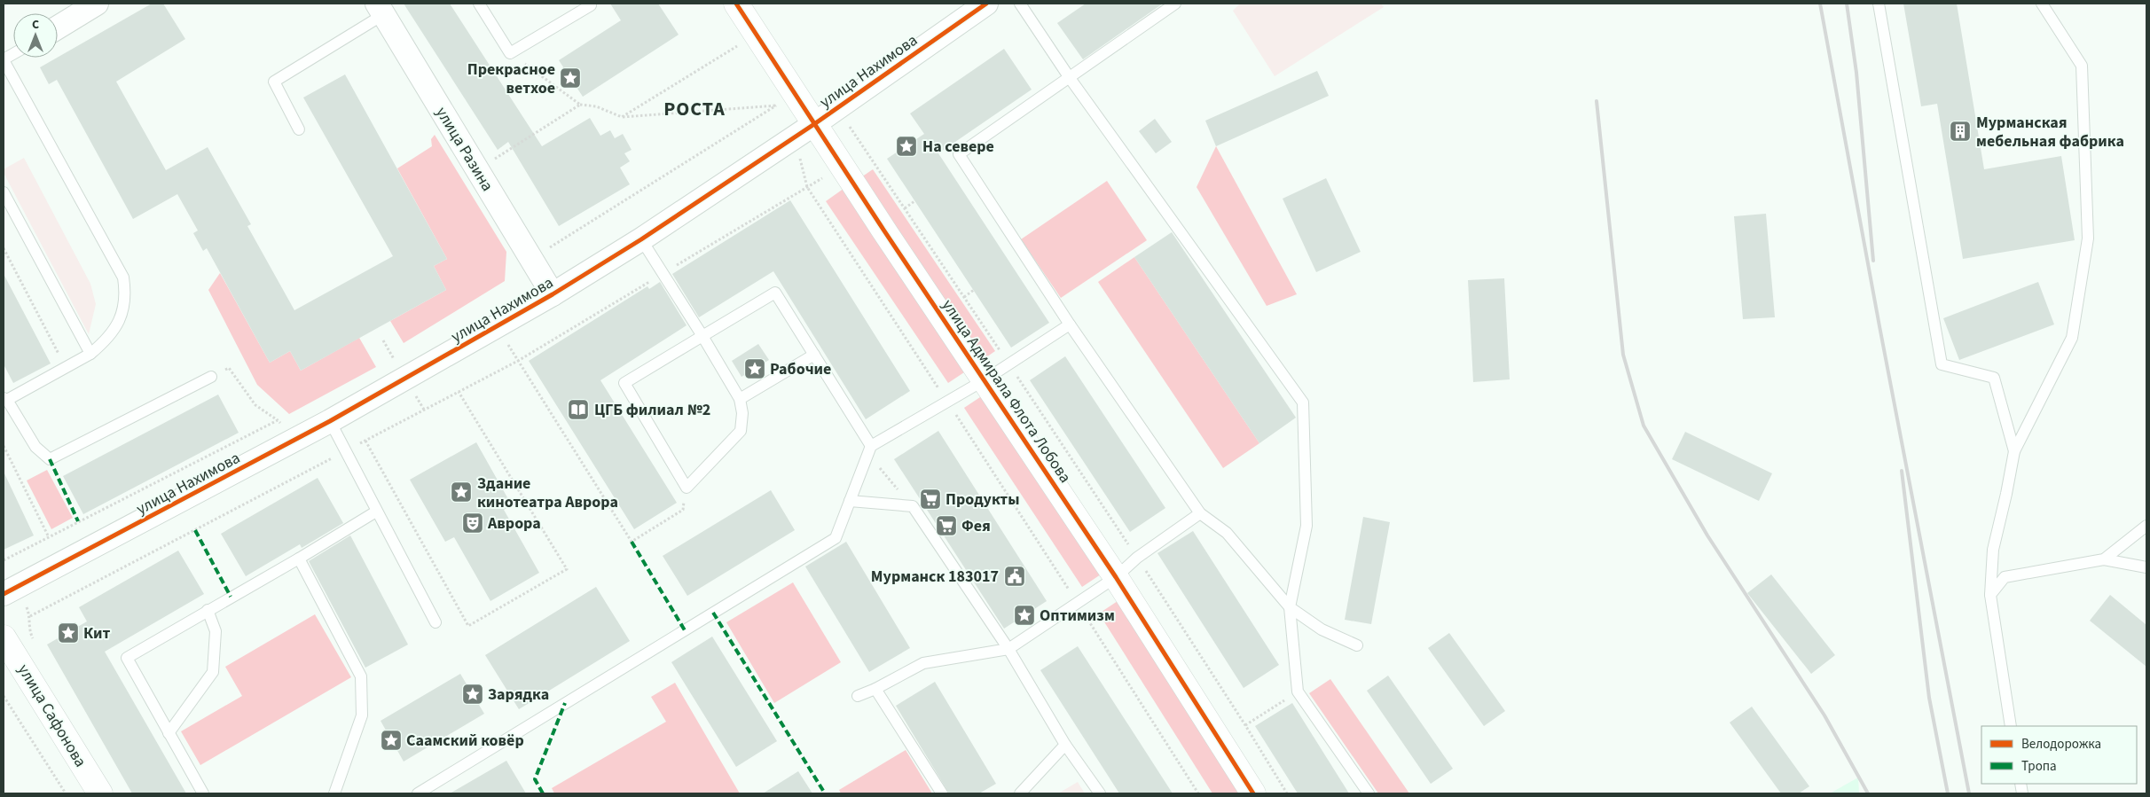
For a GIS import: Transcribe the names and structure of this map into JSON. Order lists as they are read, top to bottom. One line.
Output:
{"streets":{"street":["улица Нахимова","улица Разина","улица Адмирала Флота Лобова","улица Сафонова"]},"crossings":[["улица Нахимова","улица Разина"],["улица Нахимова","улица Адмирала Флота Лобова"]],"districts":["РОСТА"],"places":{"place":["Прекрасное ветхое","На севере","Рабочие","Здание кинотеатра Аврора","Оптимизм","Кит","Зарядка","Саамский ковёр"],"building":["Мурманская мебельная фабрика"],"library":["ЦГБ филиал №2"],"supermarket":["Продукты","Фея"],"theatre":["Аврора"],"public building":["Мурманск 183017"]},"legend":["Велодорожка","Тропа"],"north":"top"}
